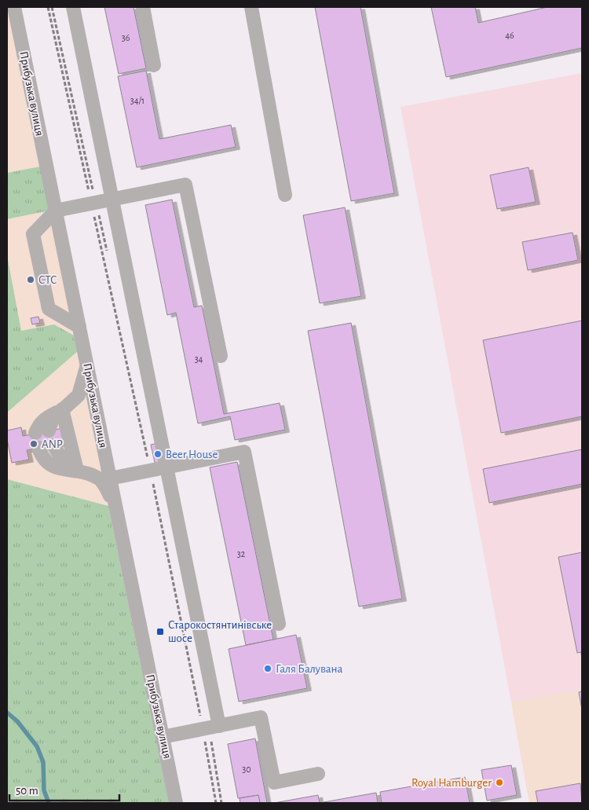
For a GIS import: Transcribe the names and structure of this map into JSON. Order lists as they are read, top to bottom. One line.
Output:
{"streets":{"street":["Прибузька вулиця"]},"places":{"other":["СТС","ANP","Beer House","Галя Балувана","Royal Hamburger"],"transit":["Старокостянтинівське шосе"]},"house_numbers":["46","36","34/1","34","32","30"],"scale_bar":"50 m"}
